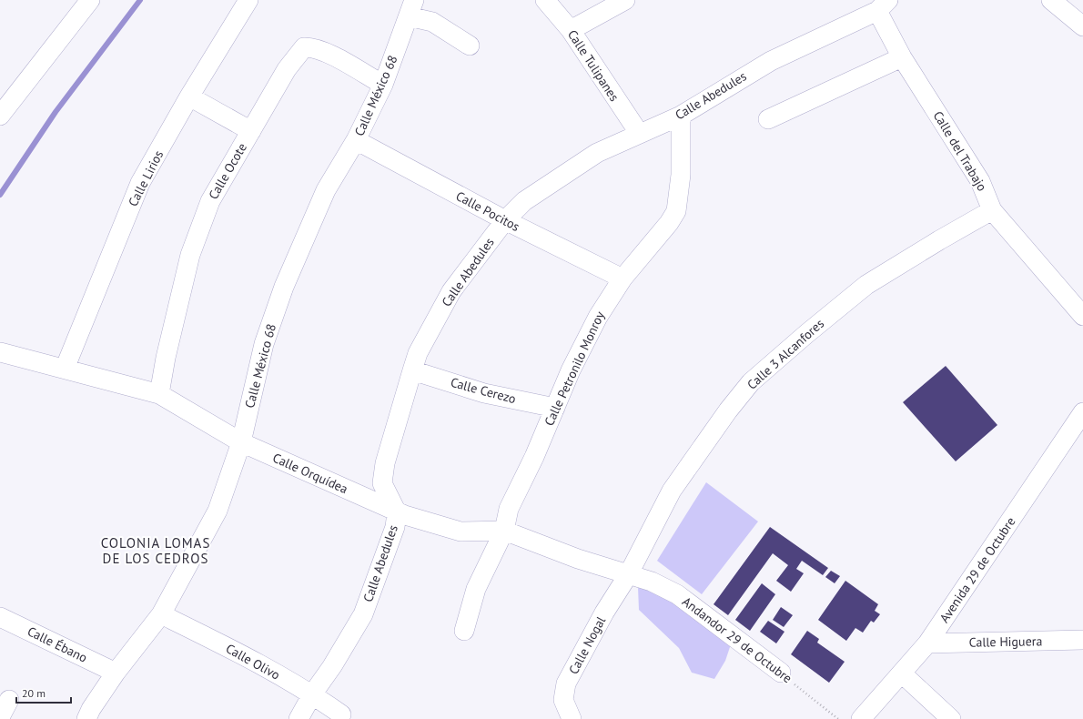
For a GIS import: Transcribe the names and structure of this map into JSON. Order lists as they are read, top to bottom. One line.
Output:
{"streets":{"street":["Calle Tulipanes","Calle México 68","Calle Abedules","Calle del Trabajo","Calle Ocote","Calle Lirios","Calle Pocitos","Calle 3 Alcanfores","Calle Petronilo Monroy","Calle Cerezo","Calle Orquídea","Avenida 29 de Octubre","Andandor 29 de Octubre","Calle Higuera","Calle Ébano","Calle Nogal","Calle Olivo"]},"crossings":[["Calle Tulipanes","Calle Abedules"],["Calle México 68","Calle Ocote"],["Calle México 68","Calle Pocitos"],["Calle México 68","Calle Orquídea"],["Calle México 68","Calle Ébano"],["Calle México 68","Calle Olivo"],["Calle Abedules","Calle del Trabajo"],["Calle Abedules","Calle Pocitos"],["Calle Abedules","Calle Petronilo Monroy"],["Calle Abedules","Calle Cerezo"],["Calle Abedules","Calle Orquídea"],["Calle Abedules","Calle Olivo"],["Calle del Trabajo","Calle 3 Alcanfores"],["Calle Ocote","Calle Orquídea"],["Calle Lirios","Calle Orquídea"],["Calle Pocitos","Calle Petronilo Monroy"],["Calle 3 Alcanfores","Calle Orquídea"],["Calle 3 Alcanfores","Andandor 29 de Octubre"],["Calle 3 Alcanfores","Calle Nogal"],["Calle Petronilo Monroy","Calle Cerezo"],["Calle Petronilo Monroy","Calle Orquídea"],["Calle Orquídea","Andandor 29 de Octubre"],["Calle Orquídea","Calle Nogal"],["Avenida 29 de Octubre","Calle Higuera"],["Andandor 29 de Octubre","Calle Nogal"]],"districts":["COLONIA LOMAS DE LOS CEDROS"],"scale_bar":"20 m"}
